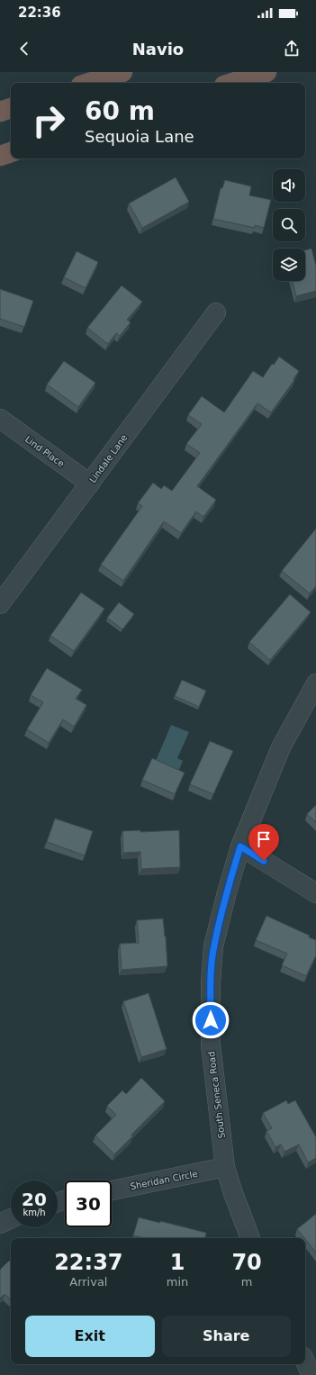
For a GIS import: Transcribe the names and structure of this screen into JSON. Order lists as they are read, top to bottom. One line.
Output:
{"streets":{"street":["Lind Place","Lindale Lane","South Seneca Road","Sheridan Circle"]},"crossings":[["Lind Place","Lindale Lane"],["South Seneca Road","Sheridan Circle"]],"page":{"status":"22:36","header":"Navio","turn":["60 m","Sequoia Lane"],"speed":"20 km/h","limit":"30","eta":["22:37","Arrival","1","min","70","m"],"buttons":["Exit","Share"]}}
